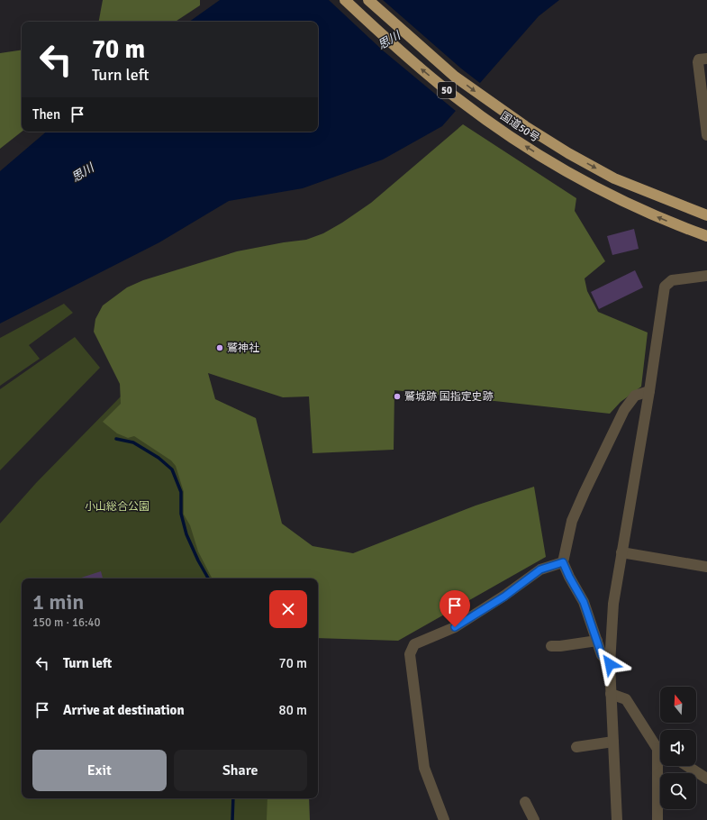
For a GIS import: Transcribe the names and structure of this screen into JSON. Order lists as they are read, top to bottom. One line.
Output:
{"streets":{"highway":["50","国道50号"]},"water":["思川"],"parks":["小山総合公園"],"places":["鷲神社","鷲城跡 国指定史跡"],"north":"top","page":{"turn":["70 m","Turn left"],"then":"Then","heading":["1 min","150 m · 16:40"],"list":[{"name":"Turn left","value":"70 m"},{"name":"Arrive at destination","value":"80 m"}],"buttons":["Exit","Share"]}}
